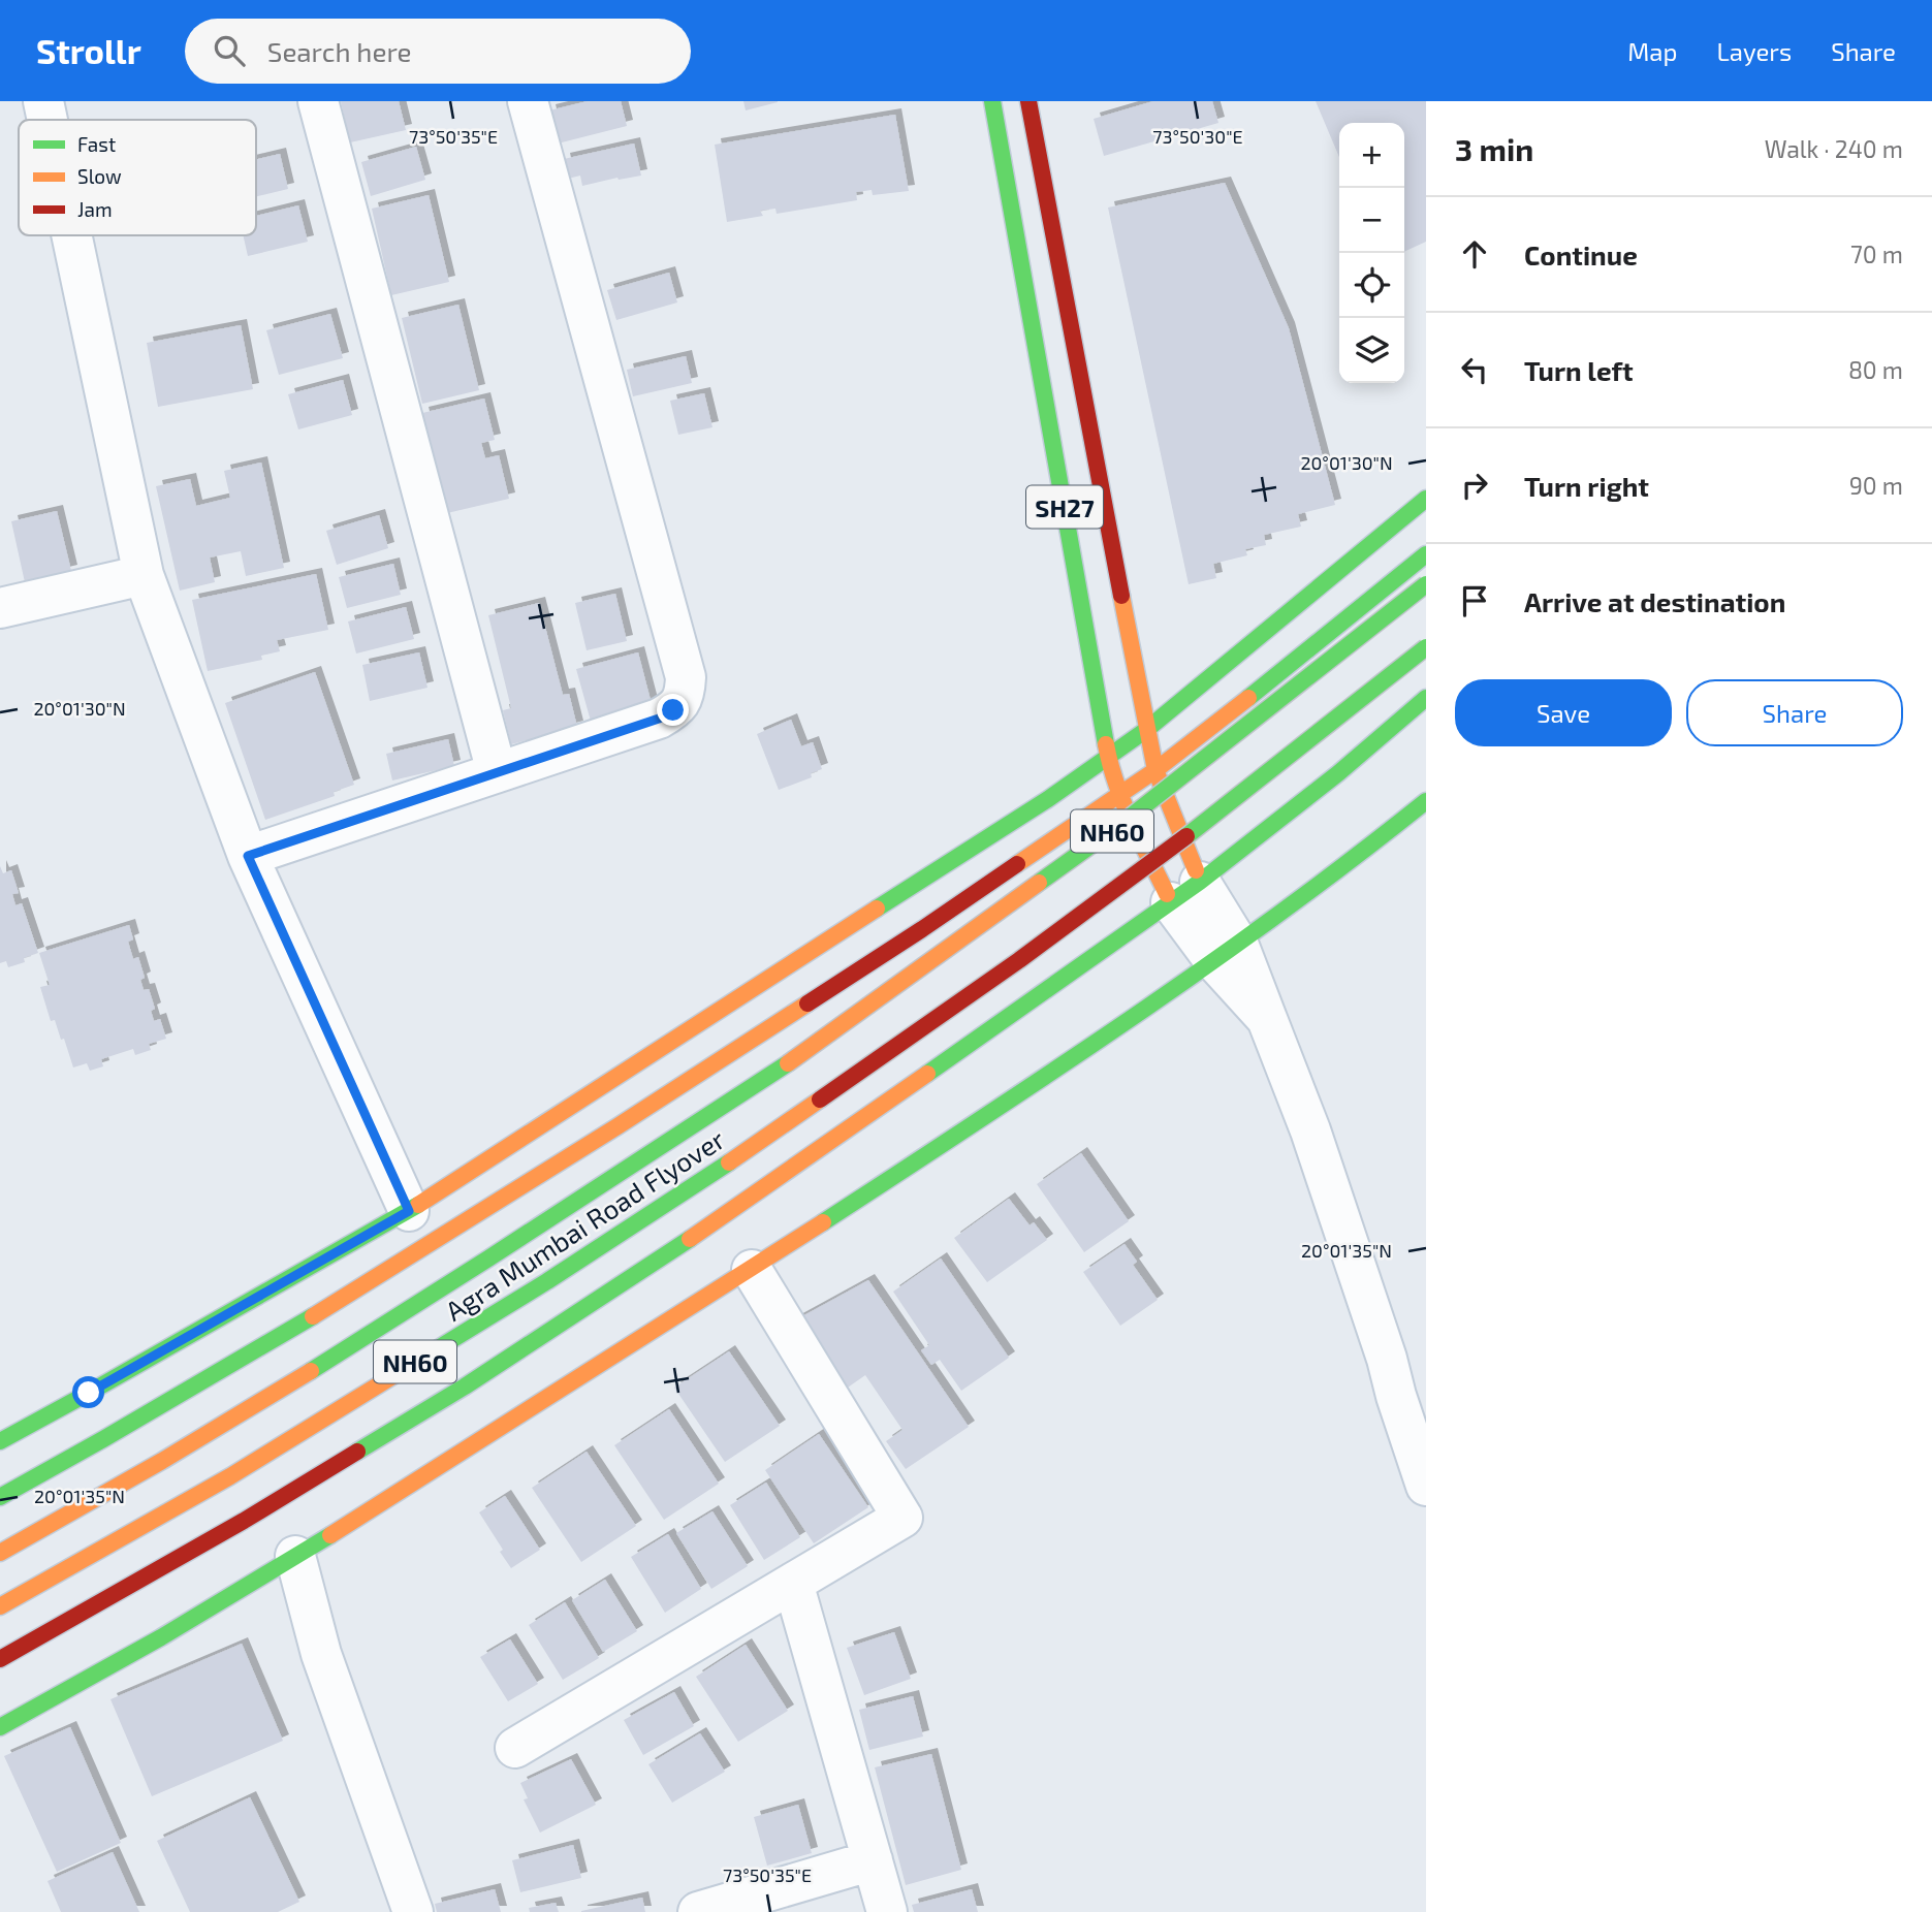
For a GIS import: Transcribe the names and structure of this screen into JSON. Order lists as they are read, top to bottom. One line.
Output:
{"streets":{"main road":["SH27","NH60","Agra Mumbai Road Flyover"]},"legend":["Fast","Slow","Jam"],"page":{"header":"Strollr","search":"Search here","nav":["Map","Layers","Share"],"heading":["3 min","Walk · 240 m"],"map_buttons":["+","−"],"list":[["Continue","70 m"],["Turn left","80 m"],["Turn right","90 m"],"Arrive at destination"],"buttons":["Save","Share"]},"coordinates":["73°50'35\"E","73°50'30\"E","20°01'30\"N","20°01'35\"N"]}
